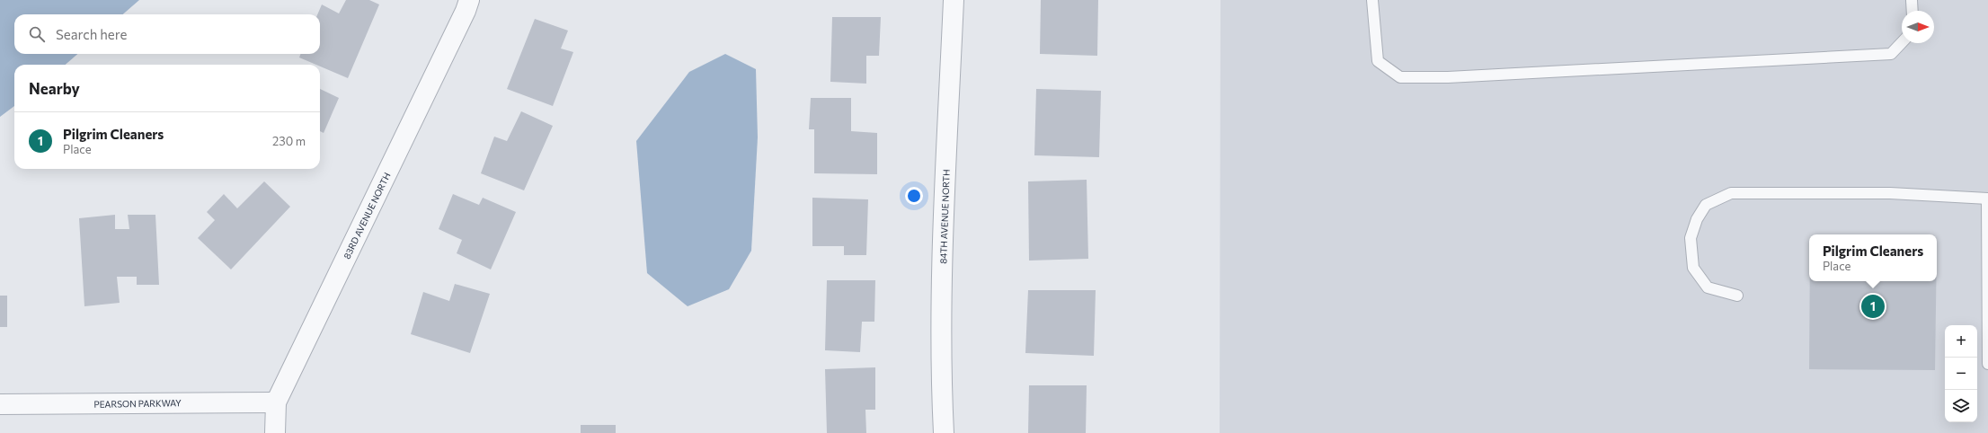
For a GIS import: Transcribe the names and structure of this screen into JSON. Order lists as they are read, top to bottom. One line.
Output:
{"streets":{"street":["83RD AVENUE NORTH","84TH AVENUE NORTH","PEARSON PARKWAY"]},"crossings":[["83RD AVENUE NORTH","PEARSON PARKWAY"]],"north":"right","page":{"search":"Search here","heading":"Nearby","list":[{"mark":"1","name":"Pilgrim Cleaners","note":"Place","value":"230 m"}],"popup":["Pilgrim Cleaners","Place"],"pins":"1","map_buttons":["+","−"]}}
